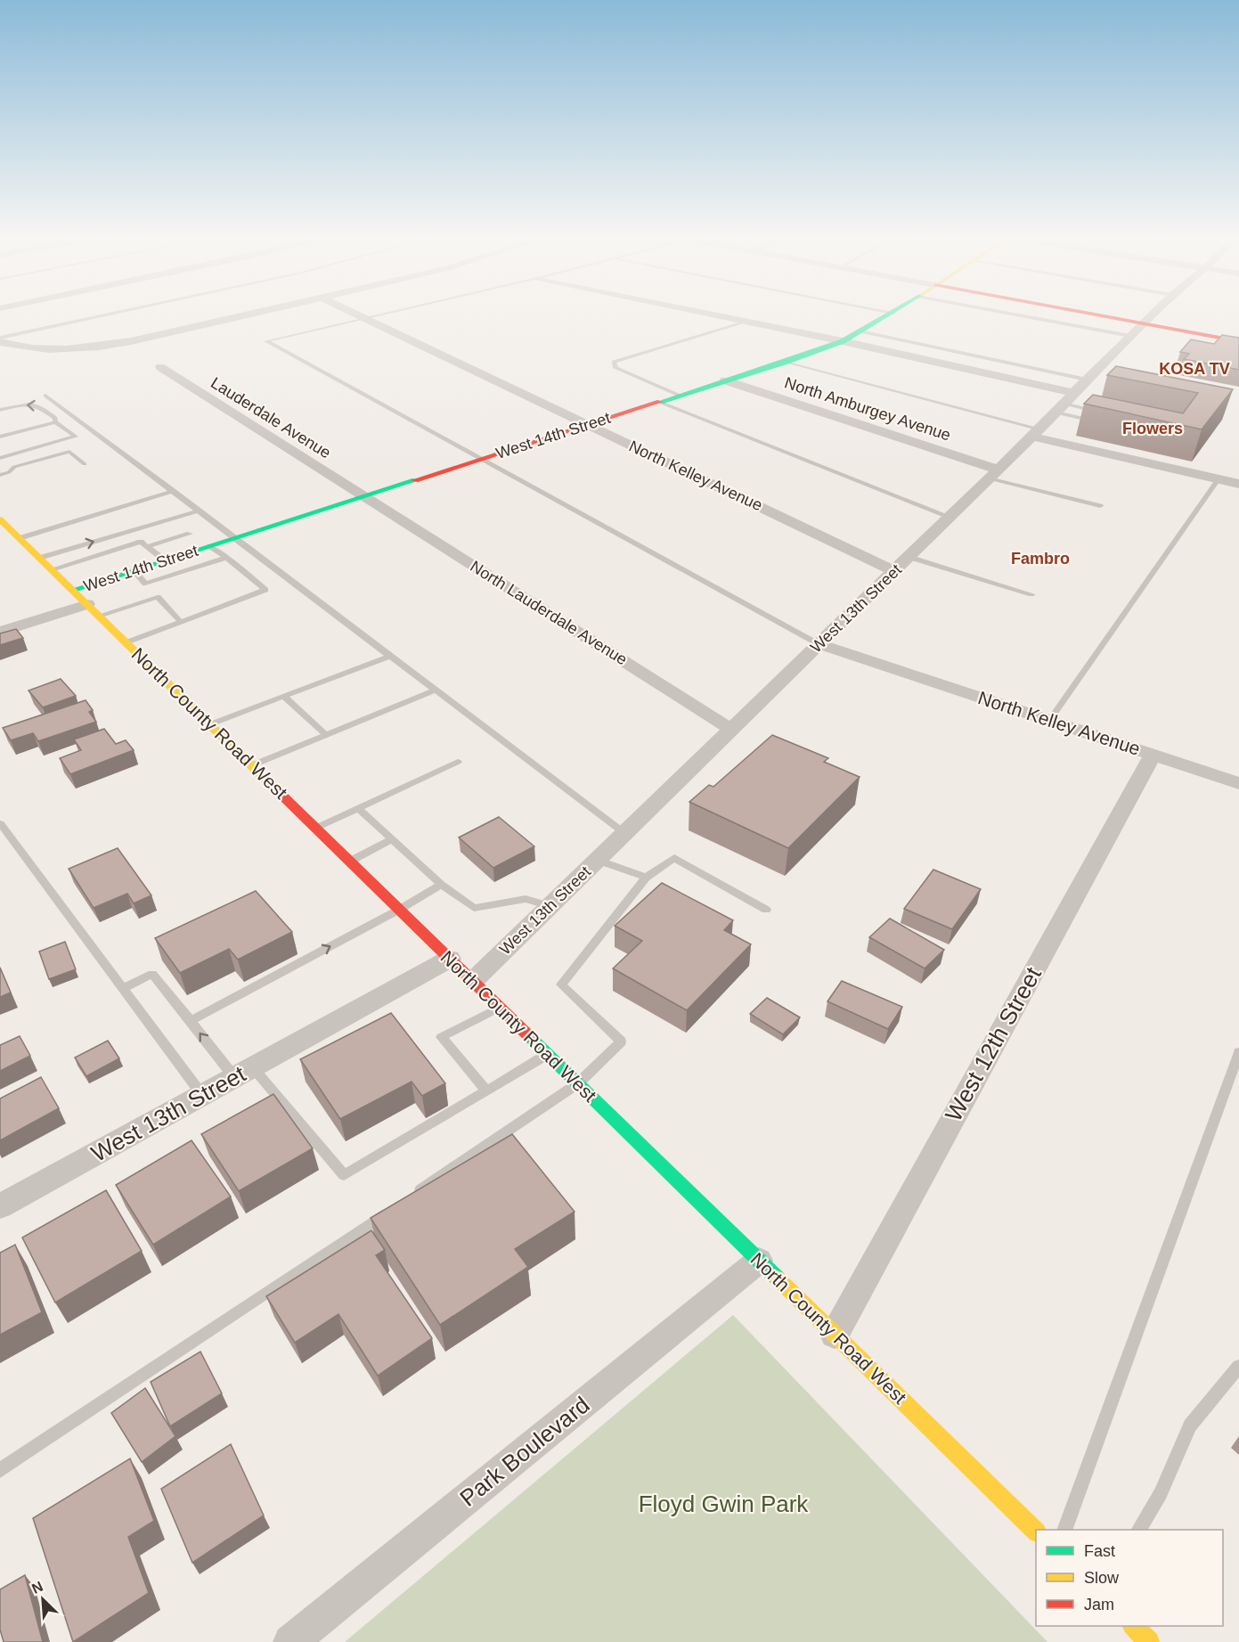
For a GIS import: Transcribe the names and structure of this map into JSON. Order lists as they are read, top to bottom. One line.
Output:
{"streets":{"street":["North Amburgey Avenue","Lauderdale Avenue","West 14th Street","North Kelley Avenue","West 13th Street","North Lauderdale Avenue","North County Road West","West 12th Street","Park Boulevard"]},"crossings":[["North Amburgey Avenue","West 14th Street"],["North Amburgey Avenue","West 13th Street"],["Lauderdale Avenue","West 14th Street"],["Lauderdale Avenue","North Lauderdale Avenue"],["West 14th Street","North Kelley Avenue"],["West 14th Street","North Lauderdale Avenue"],["West 14th Street","North County Road West"],["North Kelley Avenue","West 13th Street"],["North Kelley Avenue","West 12th Street"],["West 13th Street","North Lauderdale Avenue"],["West 13th Street","North County Road West"],["North County Road West","West 12th Street"],["North County Road West","Park Boulevard"]],"districts":["KOSA TV","Flowers","Fambro"],"parks":["Floyd Gwin Park"],"legend":["Fast","Slow","Jam"],"north":"top left"}
